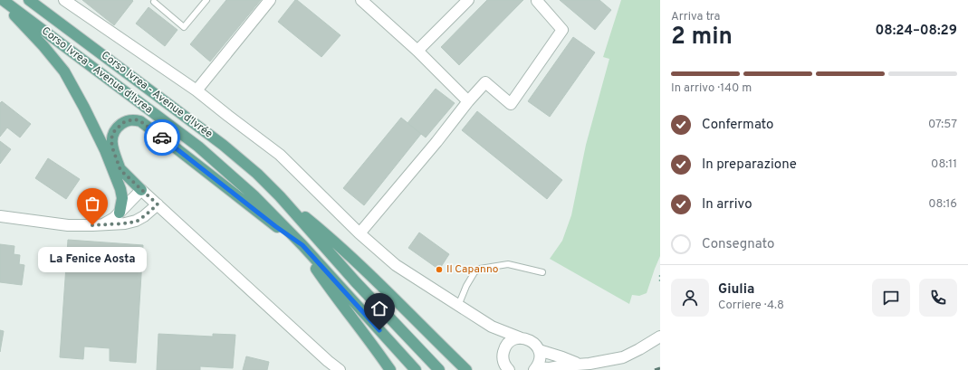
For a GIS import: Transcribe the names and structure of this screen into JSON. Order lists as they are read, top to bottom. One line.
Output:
{"streets":{"main road":["Corso Ivrea - Avenue d'Ivrea","Corso Ivrea - Avenue d'Ivrée"]},"places":["La Fenice Aosta","Il Capanno"],"page":{"heading":["2 min","Arriva tra","08:24–08:29"],"panel":["Giulia","Corriere · 4.8"],"bar":"In arrivo · 140 m","list":[["Confermato","07:57"],["In preparazione","08:11"],["In arrivo","08:16"],"Consegnato"],"bubble":"La Fenice Aosta"}}
